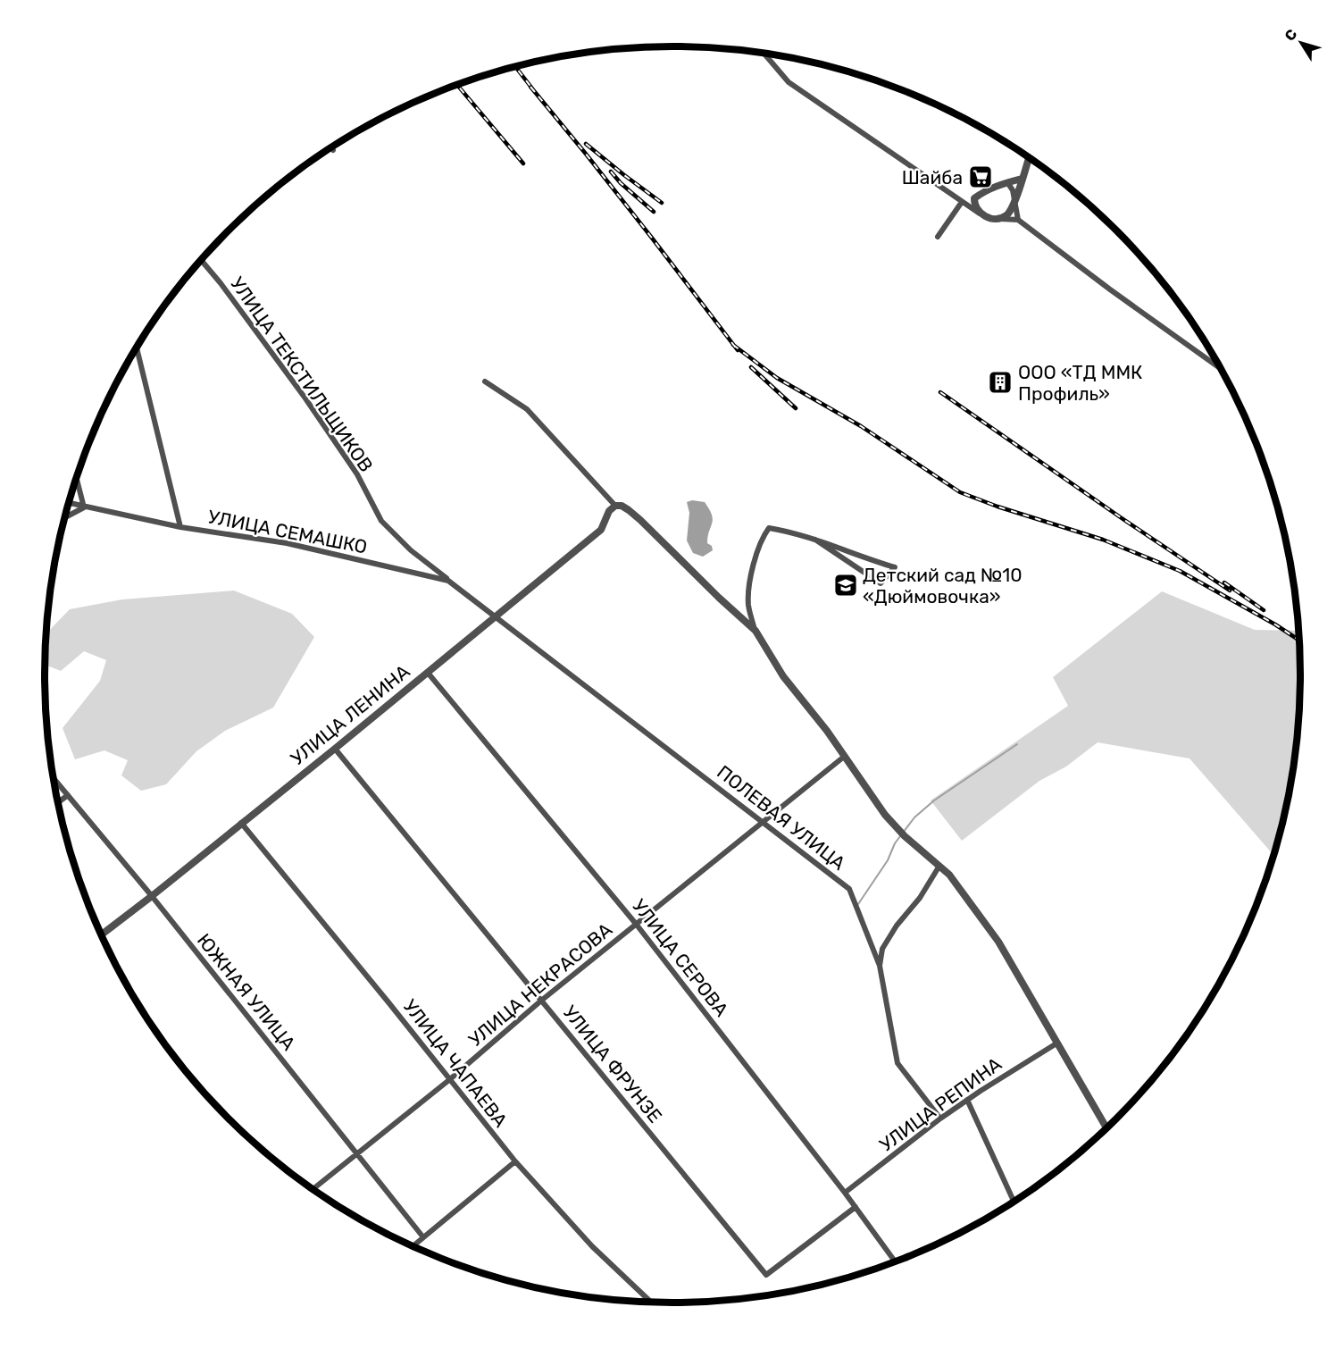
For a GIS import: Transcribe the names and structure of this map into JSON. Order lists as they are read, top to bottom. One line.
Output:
{"streets":{"street":["УЛИЦА ТЕКСТИЛЬЩИКОВ","УЛИЦА СЕМАШКО","УЛИЦА ЛЕНИНА","ПОЛЕВАЯ УЛИЦА","УЛИЦА СЕРОВА","УЛИЦА НЕКРАСОВА","ЮЖНАЯ УЛИЦА","УЛИЦА ЧАПАЕВА","УЛИЦА ФРУНЗЕ","УЛИЦА РЕПИНА"]},"crossings":[["УЛИЦА ТЕКСТИЛЬЩИКОВ","УЛИЦА СЕМАШКО"],["УЛИЦА СЕМАШКО","УЛИЦА ЛЕНИНА"],["УЛИЦА СЕМАШКО","ПОЛЕВАЯ УЛИЦА"],["УЛИЦА ЛЕНИНА","ПОЛЕВАЯ УЛИЦА"],["УЛИЦА ЛЕНИНА","УЛИЦА СЕРОВА"],["УЛИЦА ЛЕНИНА","ЮЖНАЯ УЛИЦА"],["УЛИЦА ЛЕНИНА","УЛИЦА ЧАПАЕВА"],["УЛИЦА ЛЕНИНА","УЛИЦА ФРУНЗЕ"],["ПОЛЕВАЯ УЛИЦА","УЛИЦА НЕКРАСОВА"],["ПОЛЕВАЯ УЛИЦА","УЛИЦА РЕПИНА"],["УЛИЦА СЕРОВА","УЛИЦА НЕКРАСОВА"],["УЛИЦА СЕРОВА","УЛИЦА ФРУНЗЕ"],["УЛИЦА СЕРОВА","УЛИЦА РЕПИНА"],["УЛИЦА НЕКРАСОВА","ЮЖНАЯ УЛИЦА"],["УЛИЦА НЕКРАСОВА","УЛИЦА ЧАПАЕВА"],["УЛИЦА НЕКРАСОВА","УЛИЦА ФРУНЗЕ"]],"places":{"supermarket":["Шайба"],"building":["ООО «ТД ММК Профиль»"],"school or university":["Детский сад №10 «Дюймовочка»"]},"north":"top left"}
